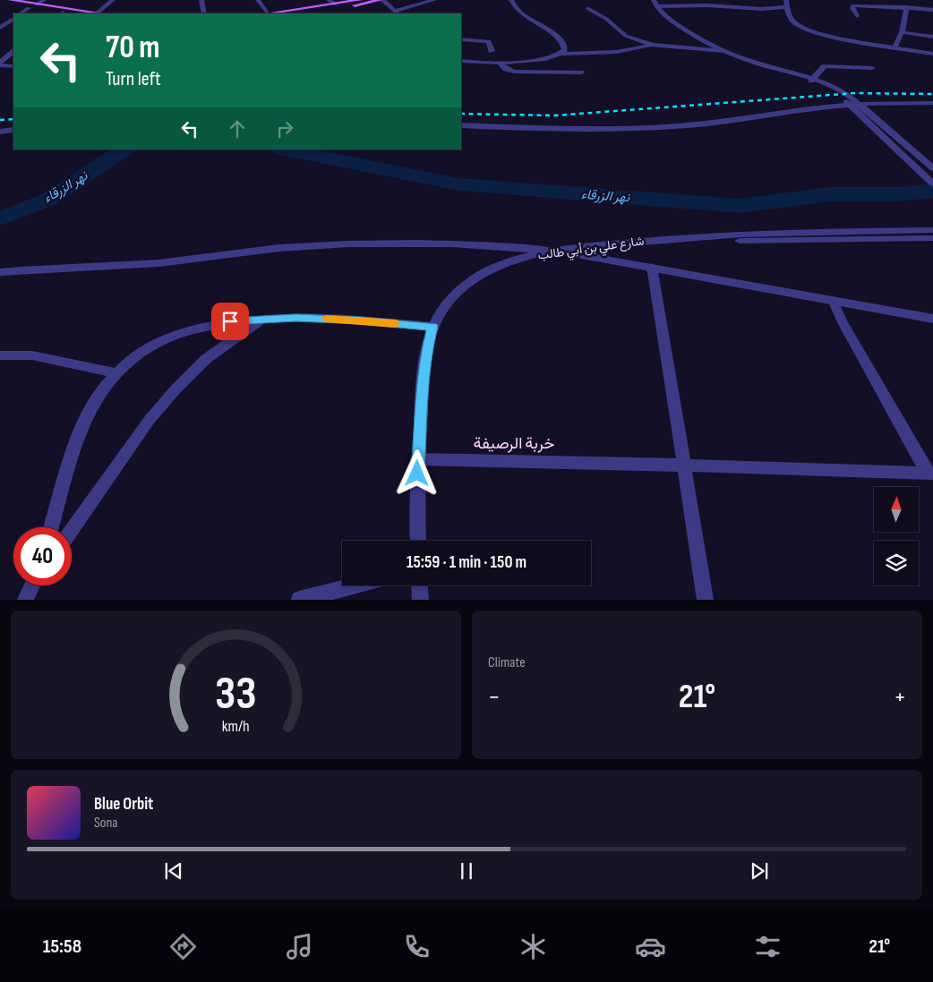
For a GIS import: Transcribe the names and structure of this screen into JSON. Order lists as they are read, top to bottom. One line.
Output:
{"streets":{"street":["شارع علي بن أبي طالب"]},"districts":["خربة الرصيفة"],"water":["نهر الزرقاء"],"north":"top","page":{"turn":["70 m","Turn left"],"limit":"40","trip":"15:59 · 1 min · 150 m","tile":"Climate","heat":["−","21°","+"],"song":["Blue Orbit","Sona"],"tabs":["15:58","21°"],"gauge":["33","km/h"]}}
